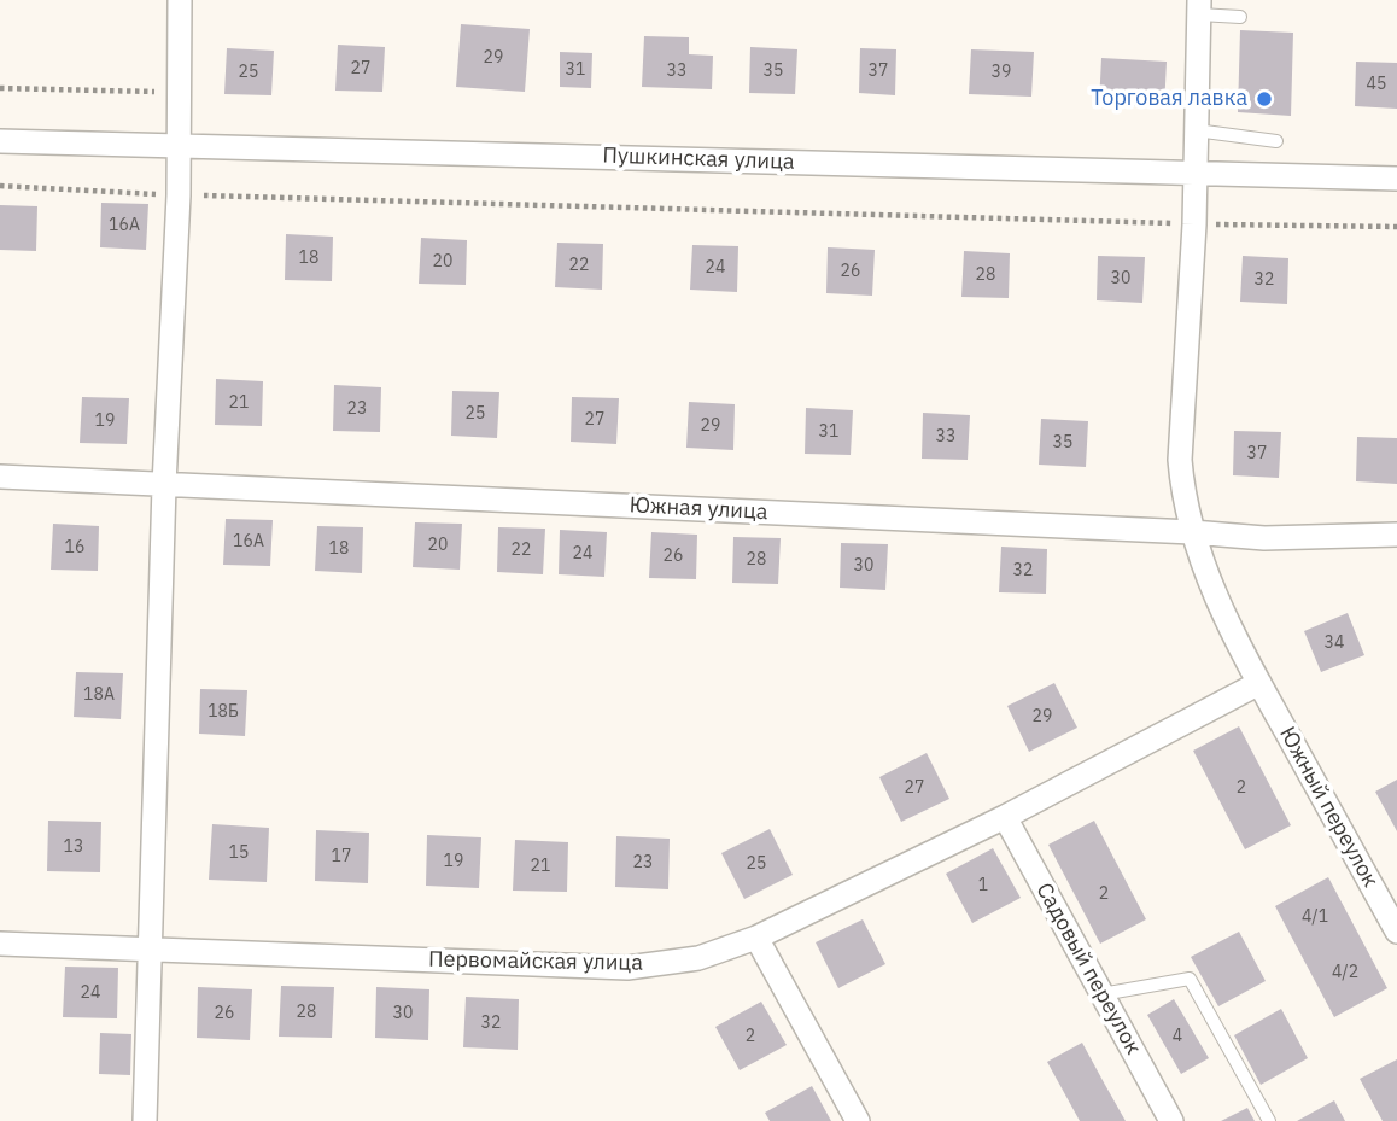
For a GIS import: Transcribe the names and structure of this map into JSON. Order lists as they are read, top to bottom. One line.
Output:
{"streets":{"street":["Пушкинская улица","Южная улица","Южный переулок","Первомайская улица","Садовый переулок"]},"crossings":[["Пушкинская улица","Южный переулок"],["Южная улица","Южный переулок"],["Южный переулок","Первомайская улица"],["Первомайская улица","Садовый переулок"]],"places":["Торговая лавка"],"house_numbers":["29","27","31","33","35","37","25","39","45","16А","18","20","22","24","26","28","30","32","21","23","25","27","19","29","31","33","35","37","16А","20","16","18","22","24","26","28","30","32","34","18А","18Б","29","27","2","13","15","17","19","23","25","21","1","2","4/1","4/2","24","28","26","30","32","2","4"]}
